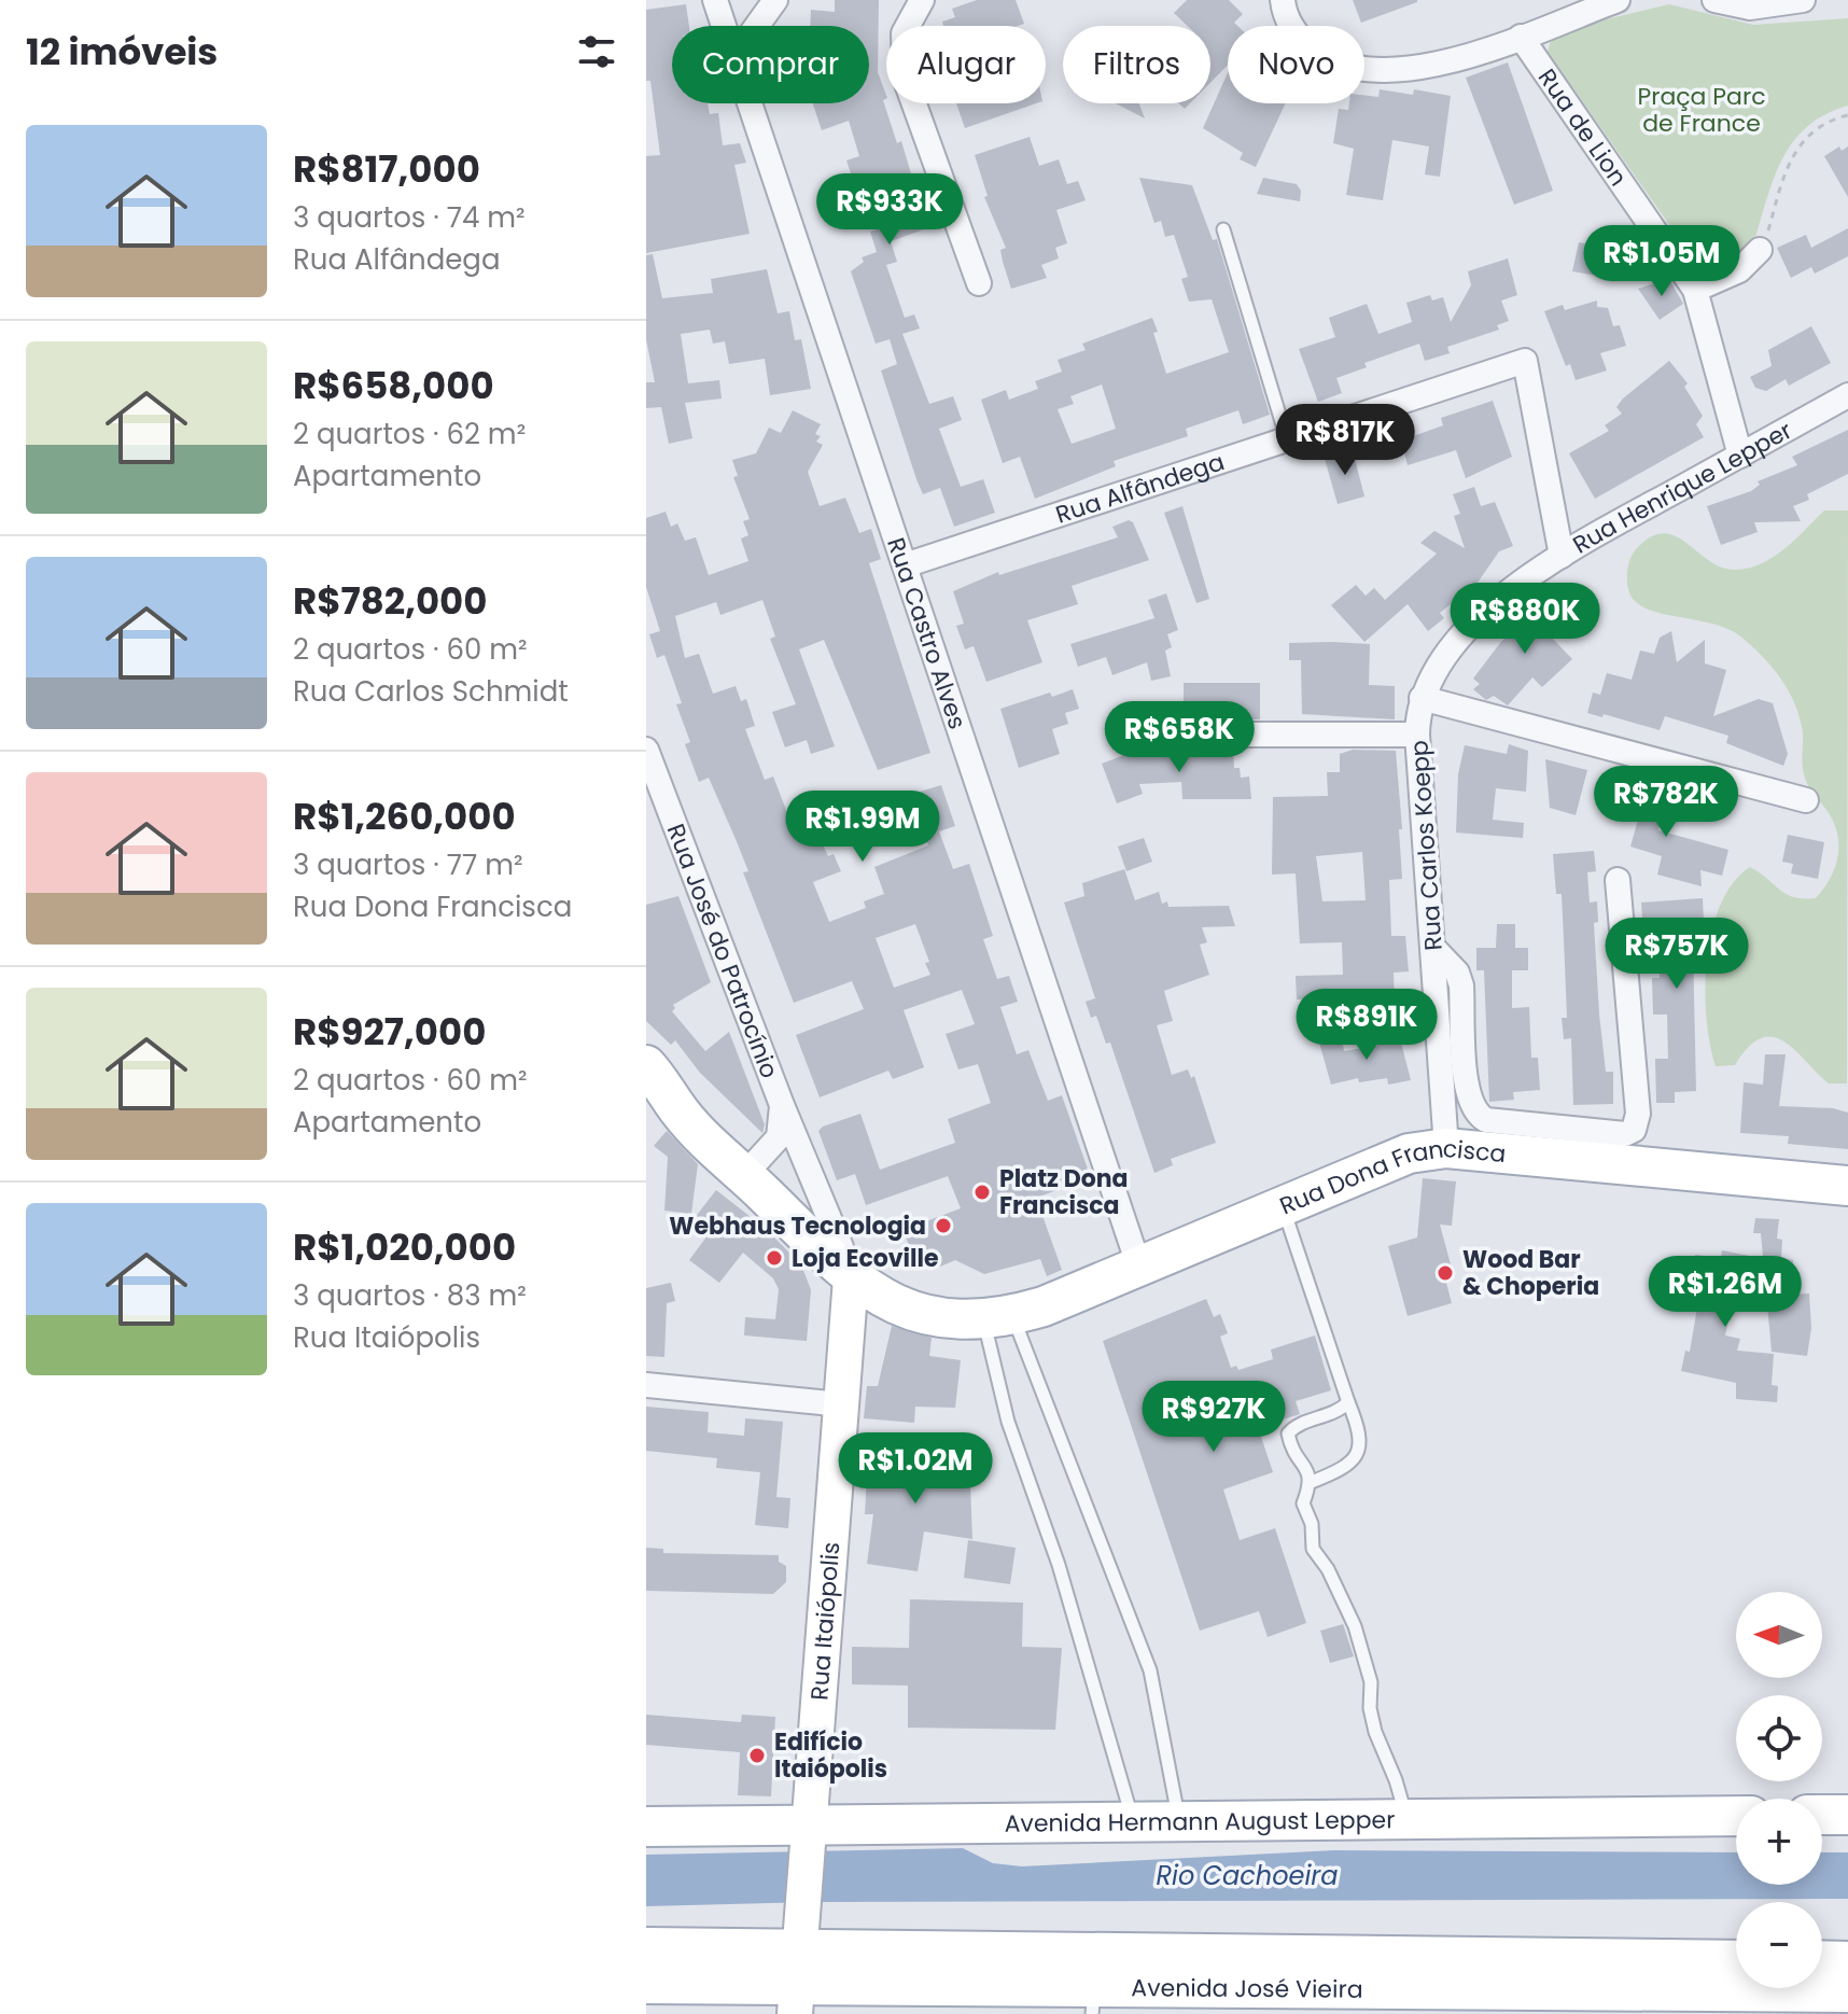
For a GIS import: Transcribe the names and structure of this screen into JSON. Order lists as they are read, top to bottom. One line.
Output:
{"streets":{"main road":["Rua Dona Francisca","Rua Itaiópolis","Avenida Hermann August Lepper","Avenida José Vieira"],"street":["Rua de Lion","Rua Alfândega","Rua Henrique Lepper","Rua Castro Alves","Rua Carlos Koepp","Rua José do Patrocínio"]},"crossings":[["Rua de Lion","Rua Henrique Lepper"],["Rua Alfândega","Rua Henrique Lepper"],["Rua Alfândega","Rua Castro Alves"],["Rua Henrique Lepper","Rua Carlos Koepp"],["Rua Castro Alves","Rua Dona Francisca"],["Rua Carlos Koepp","Rua Dona Francisca"],["Rua José do Patrocínio","Rua Itaiópolis"],["Rua Itaiópolis","Avenida Hermann August Lepper"],["Rua Itaiópolis","Avenida José Vieira"]],"water":["Rio Cachoeira"],"parks":["Praça Parc de France"],"places":["Platz Dona Francisca","Webhaus Tecnologia","Loja Ecoville","Wood Bar & Choperia","Edifício Itaiópolis"],"north":"left","page":{"heading":"12 imóveis","chip":["Comprar","Alugar","Filtros","Novo"],"list":[{"name":"R$817,000","note":"3 quartos · 74 m² · Rua Alfândega"},{"name":"R$658,000","note":"2 quartos · 62 m² · Apartamento"},{"name":"R$782,000","note":"2 quartos · 60 m² · Rua Carlos Schmidt"},{"name":"R$1,260,000","note":"3 quartos · 77 m² · Rua Dona Francisca"},{"name":"R$927,000","note":"2 quartos · 60 m² · Apartamento"},{"name":"R$1,020,000","note":"3 quartos · 83 m² · Rua Itaiópolis"}],"price":["R$933K","R$1.05M","R$817K","R$880K","R$658K","R$782K","R$1.99M","R$757K","R$891K","R$1.26M","R$927K","R$1.02M"],"map_buttons":["+","−"]}}
